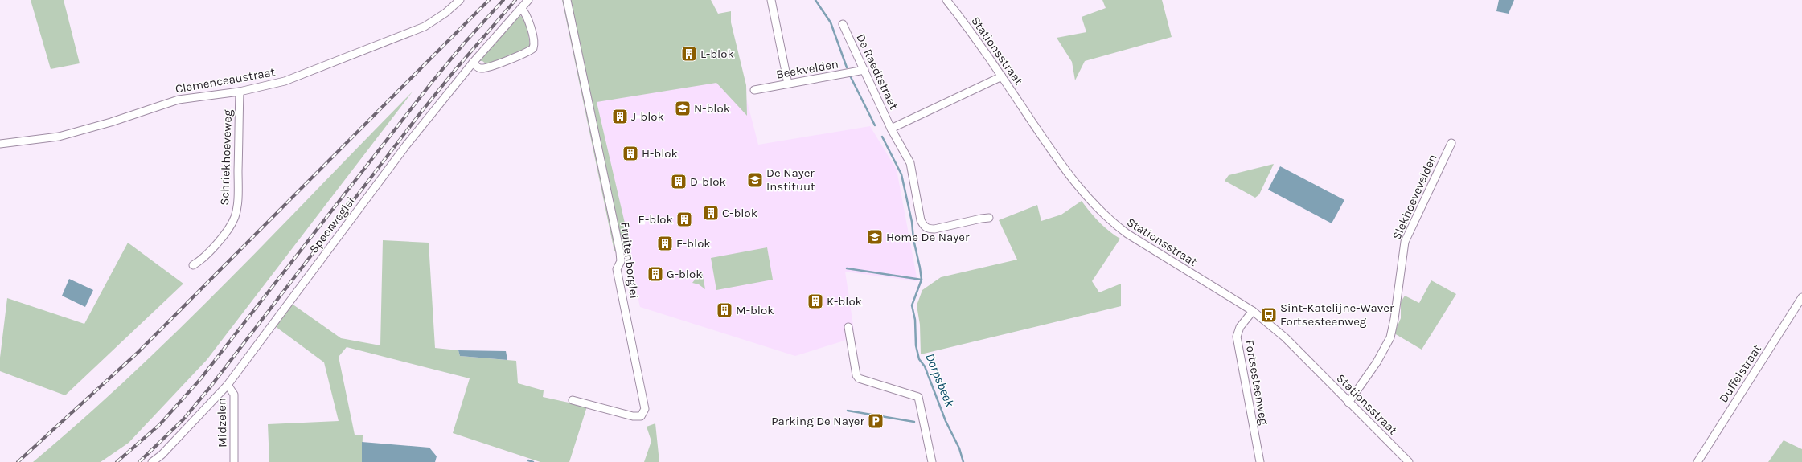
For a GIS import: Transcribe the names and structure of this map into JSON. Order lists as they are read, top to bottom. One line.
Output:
{"streets":{"street":["Stationsstraat","Beekvelden","De Raedtstraat","Clemenceaustraat","Schriekhoeveweg","Slekhoevevelden","Spoorweglei","Fruitenborglei","Duffelstraat","Fortsesteenweg","Midzelen"]},"crossings":[["Stationsstraat","Slekhoevevelden"],["Stationsstraat","Fortsesteenweg"],["Beekvelden","De Raedtstraat"],["Clemenceaustraat","Schriekhoeveweg"],["Spoorweglei","Midzelen"]],"water":["Dorpsbeek"],"places":{"building":["L-blok","J-blok","H-blok","D-blok","C-blok","E-blok","F-blok","G-blok","K-blok","M-blok"],"school or university":["N-blok","De Nayer Instituut","Home De Nayer"],"bus stop":["Sint-Katelijne-Waver Fortsesteenweg"],"parking":["Parking De Nayer"]}}
